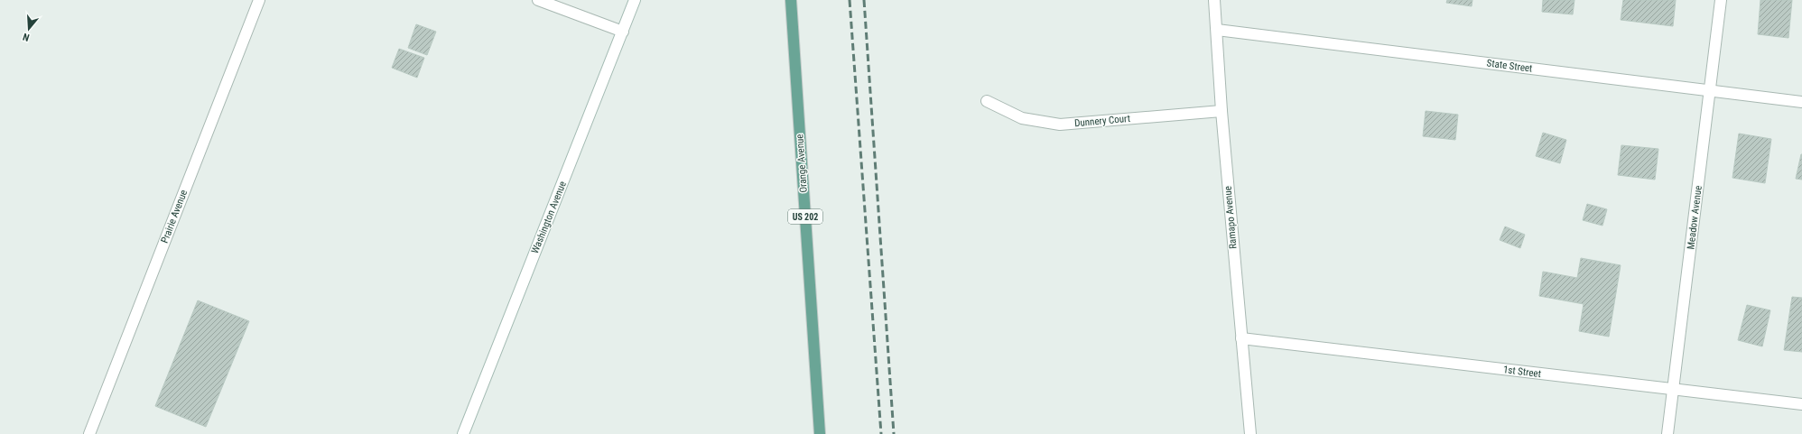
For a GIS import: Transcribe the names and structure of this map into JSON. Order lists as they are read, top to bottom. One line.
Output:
{"streets":{"main road":["Orange Avenue","US 202"],"street":["State Street","Dunnery Court","Prairie Avenue","Washington Avenue","Ramapo Avenue","Meadow Avenue","1st Street"]},"crossings":[["State Street","Ramapo Avenue"],["State Street","Meadow Avenue"],["Dunnery Court","Ramapo Avenue"],["Ramapo Avenue","1st Street"],["Meadow Avenue","1st Street"]],"north":"bottom"}
